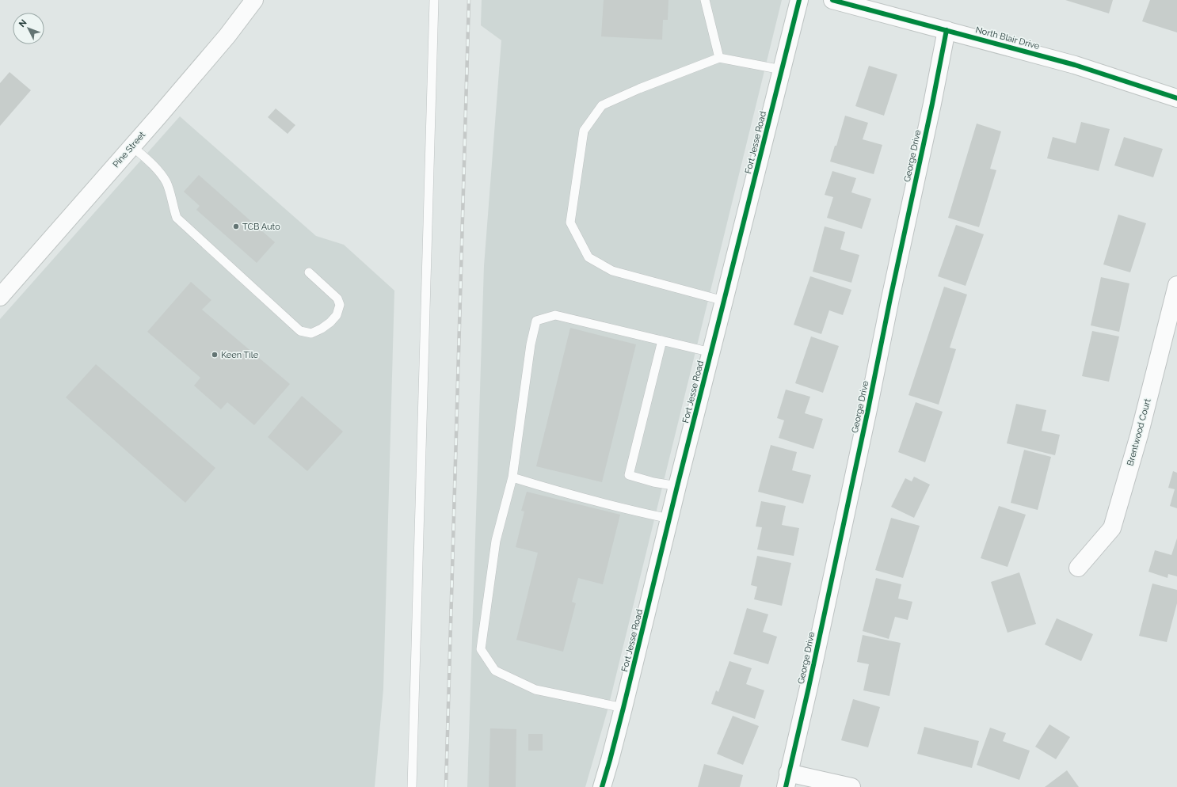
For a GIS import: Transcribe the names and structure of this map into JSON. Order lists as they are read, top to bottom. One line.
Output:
{"streets":{"street":["North Blair Drive","Fort Jesse Road","Pine Street","George Drive","Brentwood Court"]},"crossings":[["North Blair Drive","George Drive"]],"places":["TCB Auto","Keen Tile"],"north":"top left"}
